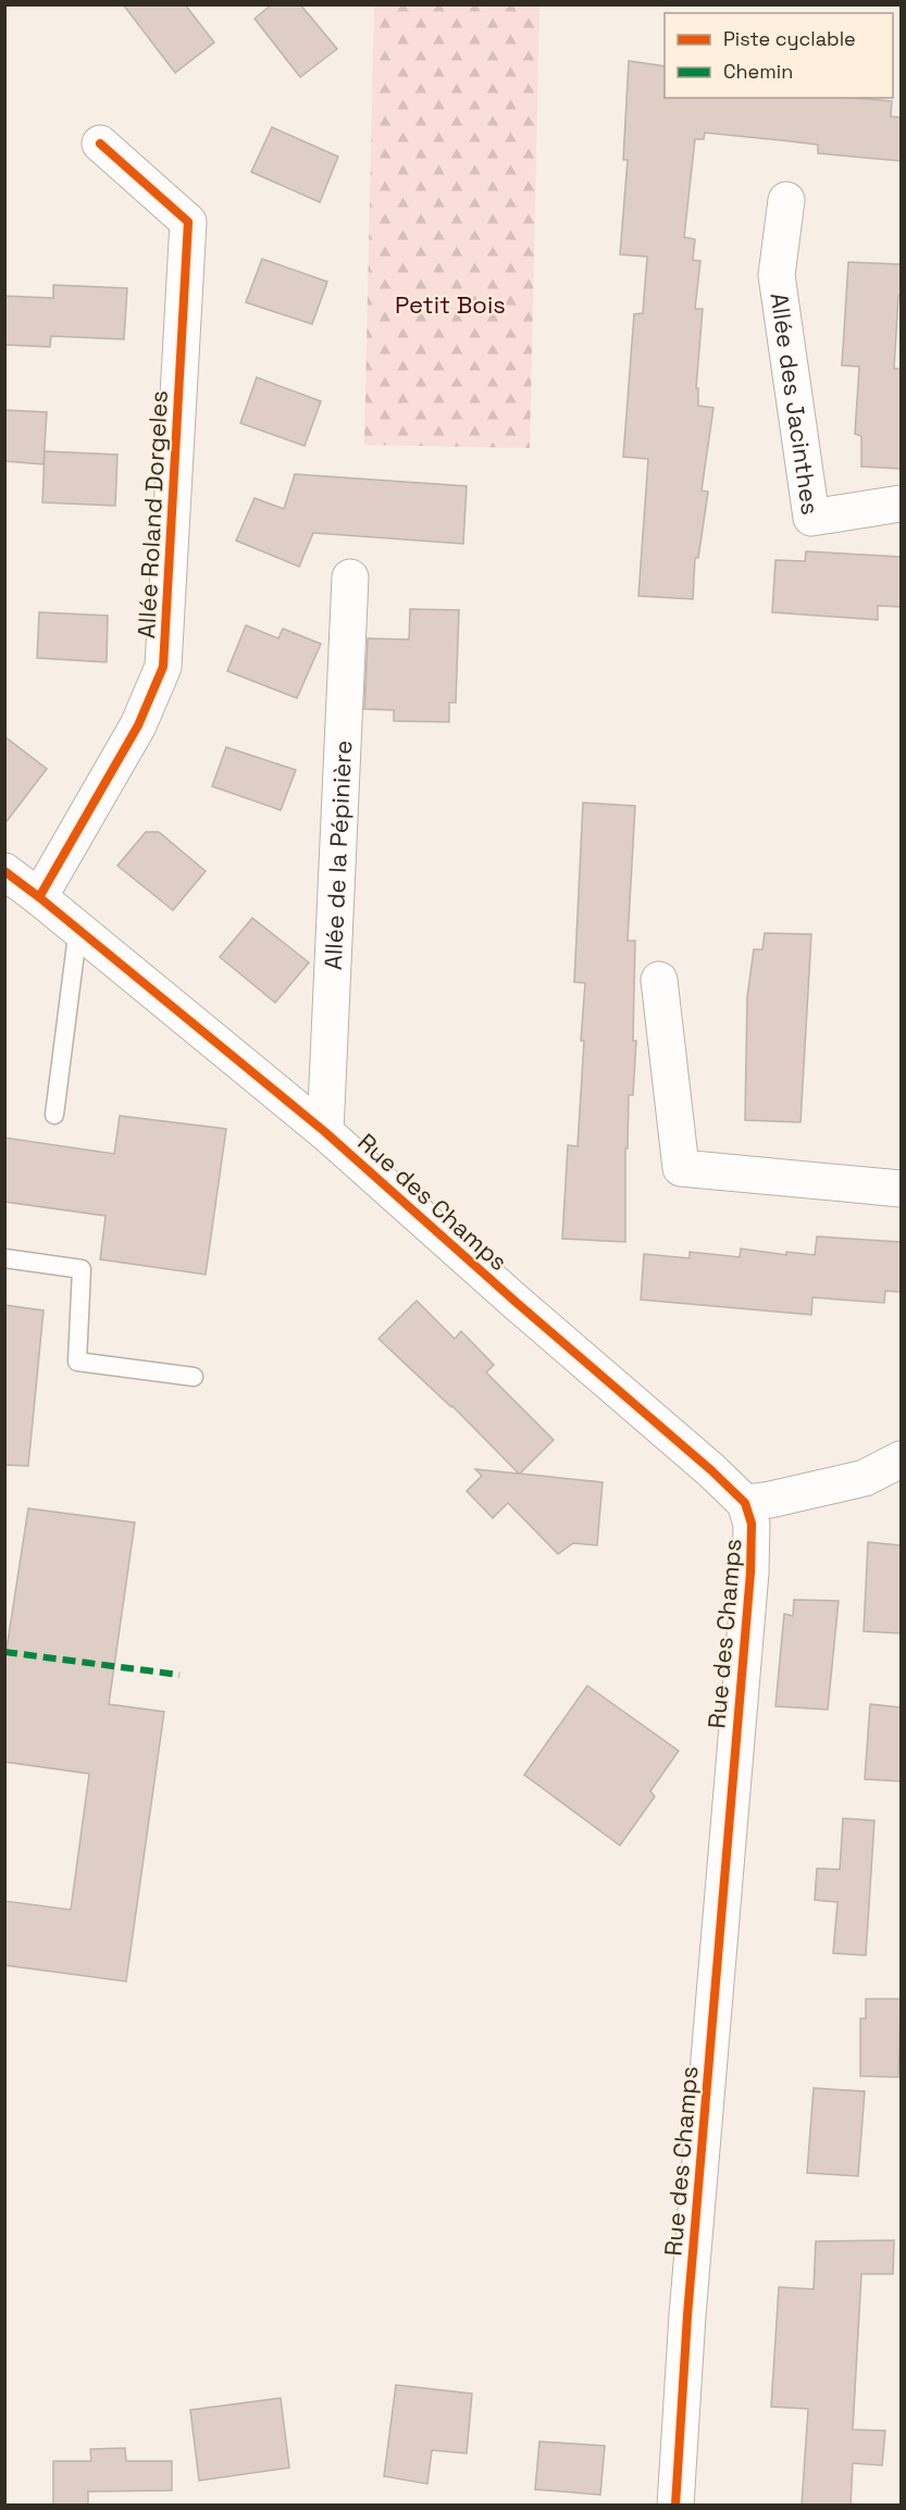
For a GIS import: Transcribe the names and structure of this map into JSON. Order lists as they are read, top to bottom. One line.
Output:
{"streets":{"street":["Allée des Jacinthes","Allée Roland Dorgeles","Allée de la Pépinière","Rue des Champs"]},"crossings":[["Allée Roland Dorgeles","Rue des Champs"],["Allée de la Pépinière","Rue des Champs"]],"parks":["Petit Bois"],"legend":["Piste cyclable","Chemin"]}
